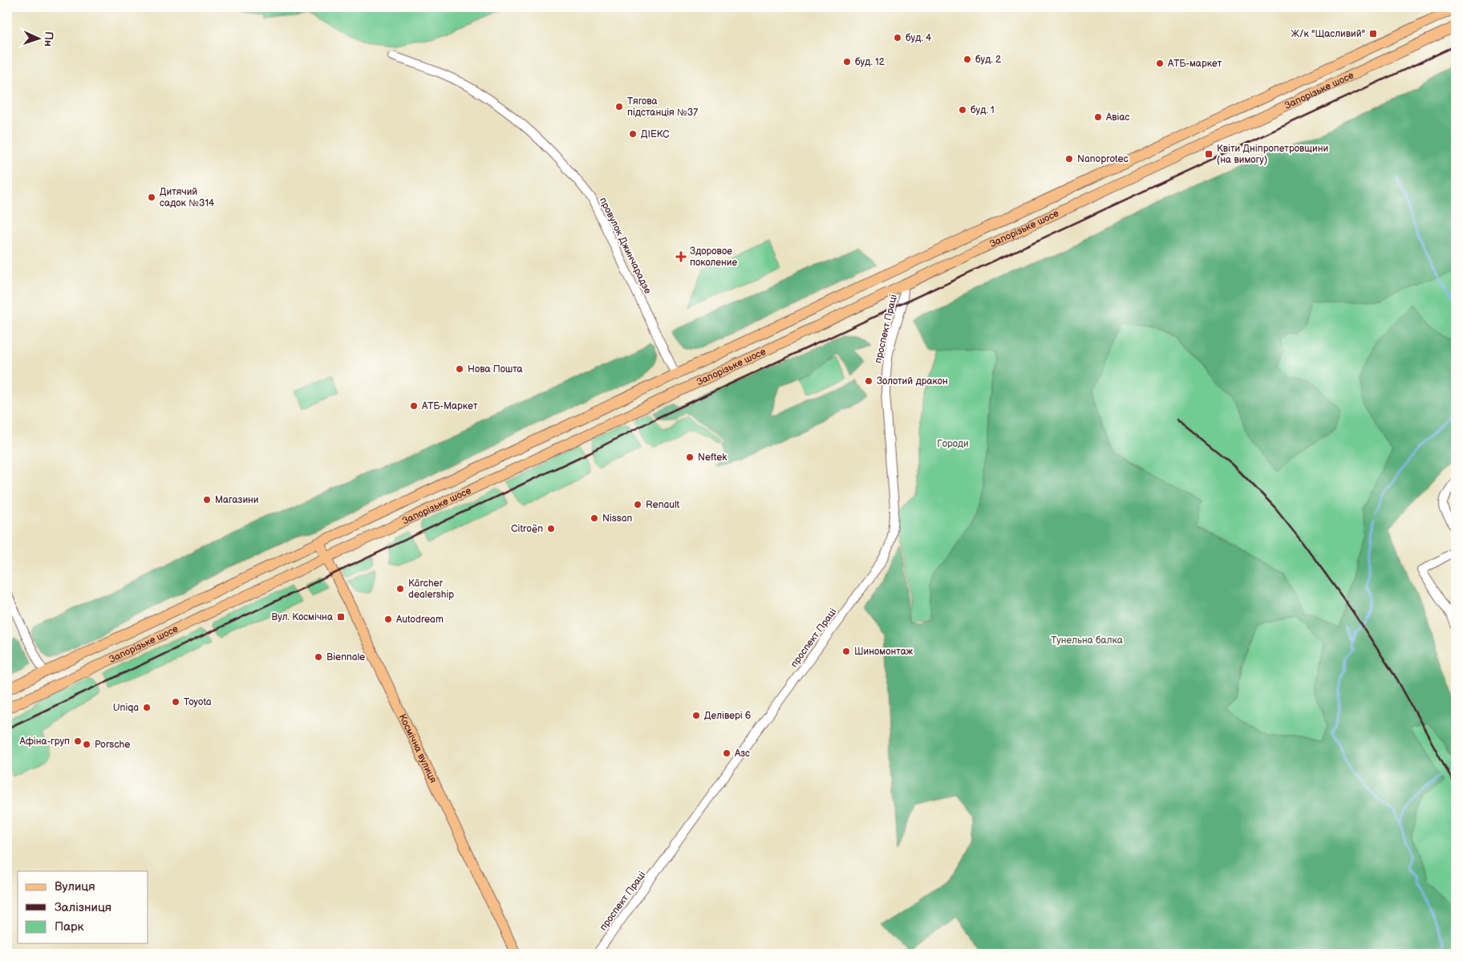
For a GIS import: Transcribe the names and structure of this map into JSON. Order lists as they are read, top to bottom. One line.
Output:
{"streets":{"main road":["Запорізьке шосе","Космічна вулиця"],"street":["провулок Джинчарадзе","проспект Праці"]},"crossings":[["Запорізьке шосе","провулок Джинчарадзе"],["Запорізьке шосе","проспект Праці"],["Запорізьке шосе","Космічна вулиця"]],"parks":["Городи","Тунельна балка"],"places":{"transit":["Ж/к \"Щасливий\"","Квіти Дніпропетровщини (на вимогу)","Вул. Космічна"],"other":["буд. 4","буд. 2","буд. 12","АТБ-маркет","Тягова пiдстанцiя №37","буд. 1","Авіас","ДІЕКС","Nanoprotec","Дитячий садок №314","Нова Пошта","Золотий дракон","АТБ-Маркет","Neftek","Магазини","Renault","Nissan","Citroën","Kärcher dealership","Autodream","Шиномонтаж","Biennale","Toyota","Uniqa","Делівері 6","Афіна-груп","Porsche","Азс"],"health":["Здоровое поколение"]},"legend":["Вулиця","Залізниця","Парк"],"north":"right"}
